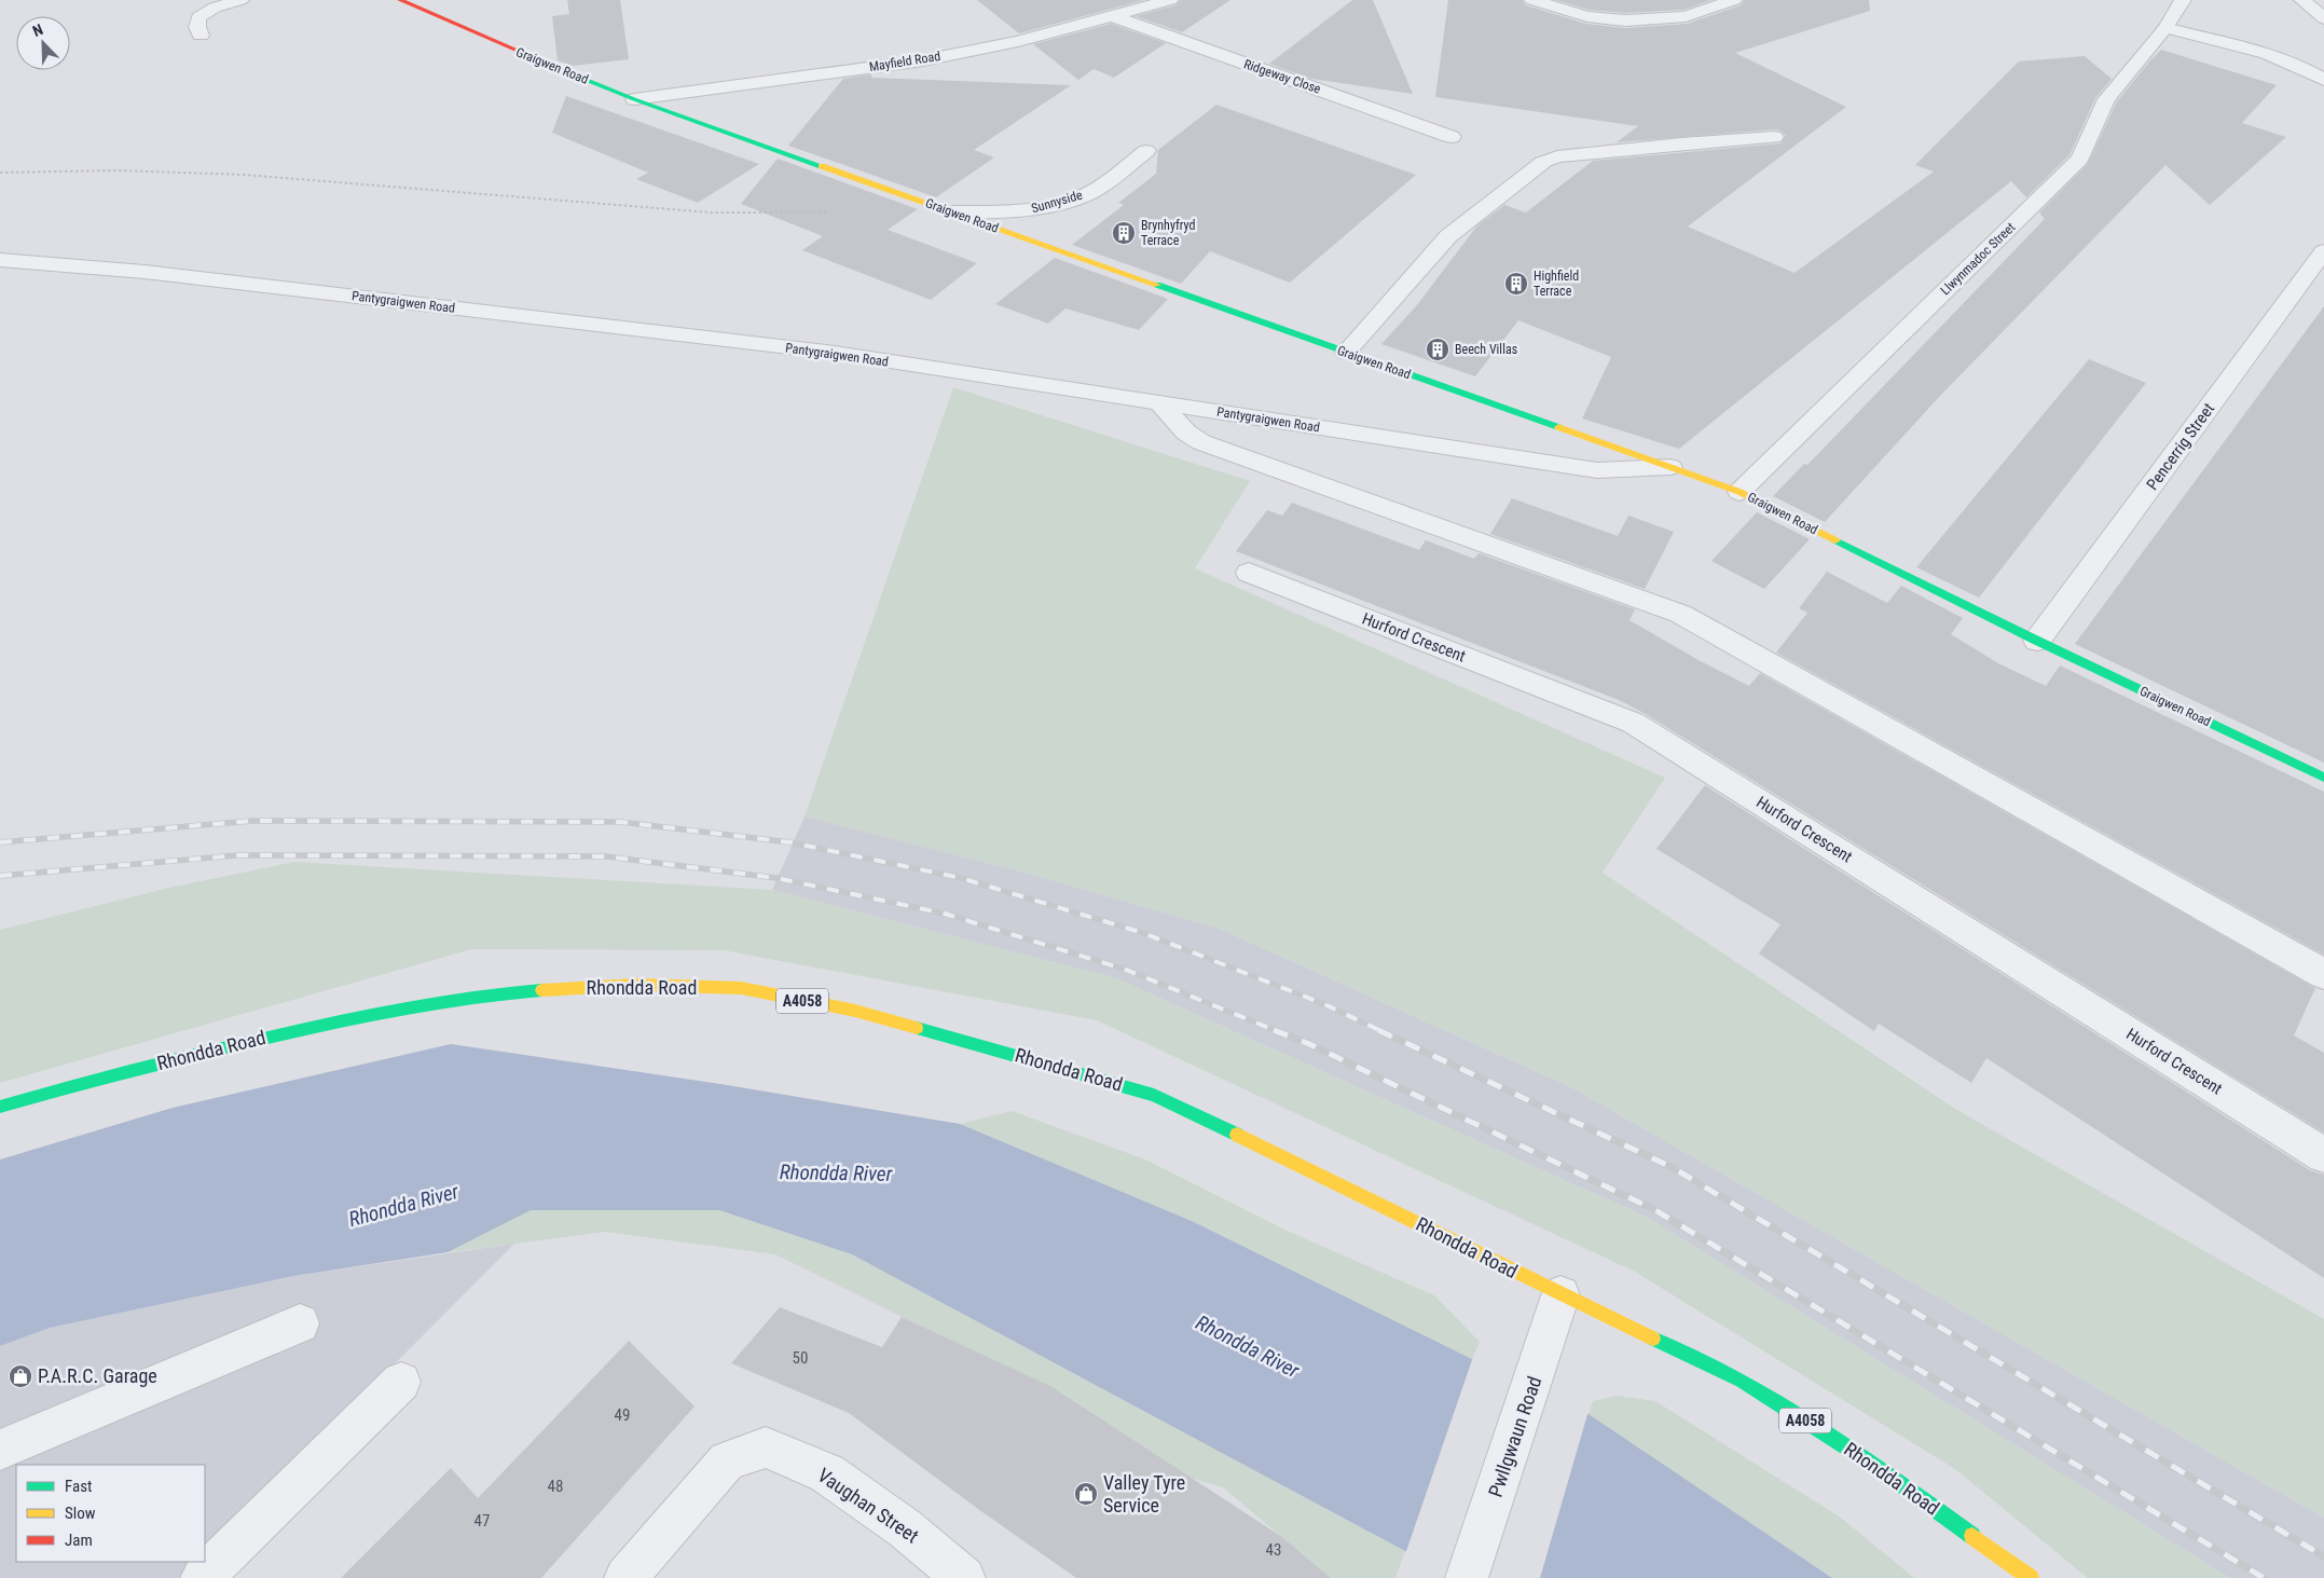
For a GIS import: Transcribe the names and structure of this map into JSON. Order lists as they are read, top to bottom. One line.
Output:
{"streets":{"street":["Mayfield Road","Graigwen Road","Ridgeway Close","Sunnyside","Llwynmadoc Street","Pantygraigwen Road","Pencerrig Street","Hurford Crescent","Rhondda Road","A4058","Pwllgwaun Road","Vaughan Street"]},"crossings":[["Mayfield Road","Graigwen Road"],["Mayfield Road","Ridgeway Close"],["Graigwen Road","Sunnyside"],["Graigwen Road","Llwynmadoc Street"],["Graigwen Road","Pantygraigwen Road"],["Graigwen Road","Pencerrig Street"],["Rhondda Road","Pwllgwaun Road"]],"water":["Rhondda River"],"places":{"building":["Brynhyfryd Terrace","Highfield Terrace","Beech Villas"],"shop":["P.A.R.C. Garage","Valley Tyre Service"]},"house_numbers":["50","49","48","47","43"],"legend":["Fast","Slow","Jam"],"north":"top left"}
